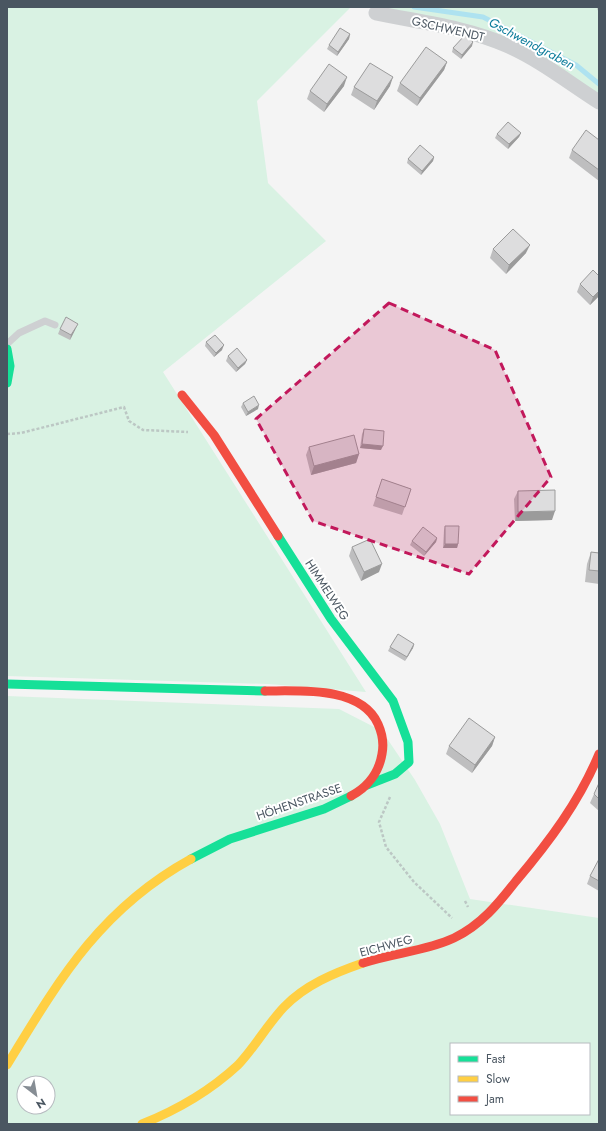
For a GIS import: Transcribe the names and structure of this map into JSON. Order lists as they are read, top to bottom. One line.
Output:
{"streets":{"street":["GSCHWENDT","HIMMELWEG","HÖHENSTRASSE","EICHWEG"]},"crossings":[["HIMMELWEG","HÖHENSTRASSE"]],"water":["Gschwendgraben"],"legend":["Fast","Slow","Jam"],"north":"bottom right"}
